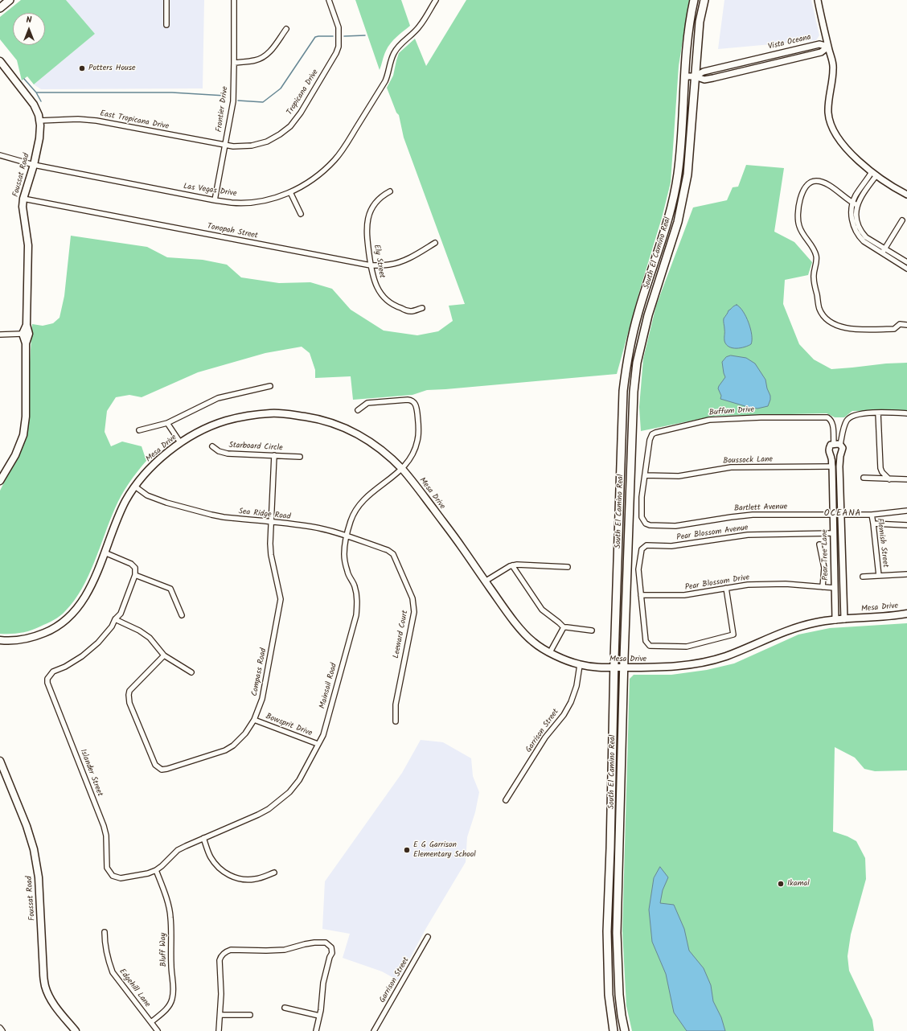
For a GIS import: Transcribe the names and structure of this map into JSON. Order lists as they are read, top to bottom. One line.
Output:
{"streets":{"main road":["Foussat Road","South El Camino Real","Mesa Drive"],"street":["Vista Oceana","Tropicana Drive","Frontier Drive","East Tropicana Drive","Las Vegas Drive","Tonopah Street","Ely Street","Buffum Drive","Starboard Circle","Boussock Lane","Bartlett Avenue","Sea Ridge Road","Pear Blossom Avenue","Flemish Street","Pear Tree Lane","Pear Blossom Drive","Leeward Court","Compass Road","Mainsail Road","Bowsprit Drive","Garrison Street","Islander Street","Bluff Way","Edgehill Lane"]},"crossings":[["Vista Oceana","South El Camino Real"],["Tropicana Drive","Frontier Drive"],["Tropicana Drive","East Tropicana Drive"],["Frontier Drive","East Tropicana Drive"],["Frontier Drive","Las Vegas Drive"],["East Tropicana Drive","Foussat Road"],["Foussat Road","Las Vegas Drive"],["Foussat Road","Tonopah Street"],["Tonopah Street","Ely Street"],["South El Camino Real","Mesa Drive"],["Buffum Drive","Boussock Lane"],["Buffum Drive","Bartlett Avenue"],["Buffum Drive","Pear Tree Lane"],["Starboard Circle","Compass Road"],["Mesa Drive","Sea Ridge Road"],["Mesa Drive","Pear Tree Lane"],["Mesa Drive","Mainsail Road"],["Mesa Drive","Garrison Street"],["Boussock Lane","Bartlett Avenue"],["Boussock Lane","Pear Tree Lane"],["Bartlett Avenue","Flemish Street"],["Bartlett Avenue","Pear Tree Lane"],["Sea Ridge Road","Leeward Court"],["Sea Ridge Road","Compass Road"],["Sea Ridge Road","Mainsail Road"],["Pear Blossom Avenue","Pear Tree Lane"],["Pear Blossom Avenue","Pear Blossom Drive"],["Pear Tree Lane","Pear Blossom Drive"],["Compass Road","Bowsprit Drive"],["Mainsail Road","Bowsprit Drive"],["Mainsail Road","Islander Street"],["Mainsail Road","Bluff Way"],["Bluff Way","Edgehill Lane"]],"districts":["OCEANA"],"places":["Potters House","E G Garrison Elementary School","Ikamal"],"north":"top"}
